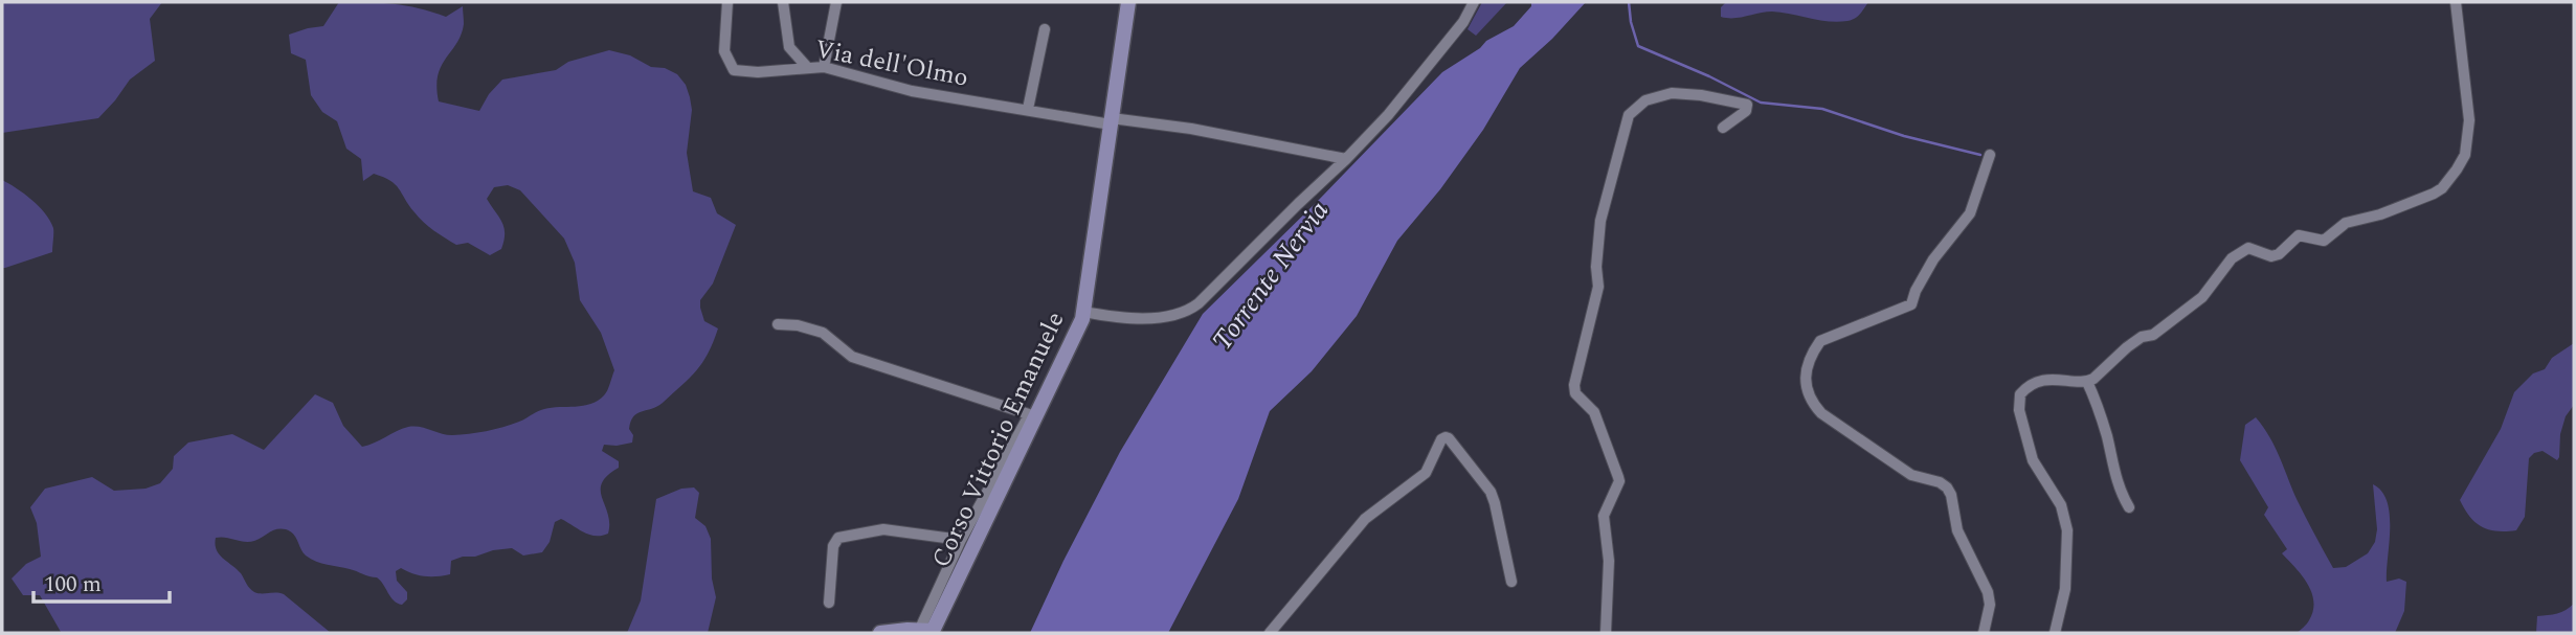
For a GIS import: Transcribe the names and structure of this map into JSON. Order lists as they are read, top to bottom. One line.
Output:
{"streets":{"main road":["Corso Vittorio Emanuele"],"street":["Via dell'Olmo"]},"crossings":[["Via dell'Olmo","Corso Vittorio Emanuele"]],"water":["Torrente Nervia"],"scale_bar":"100 m"}
